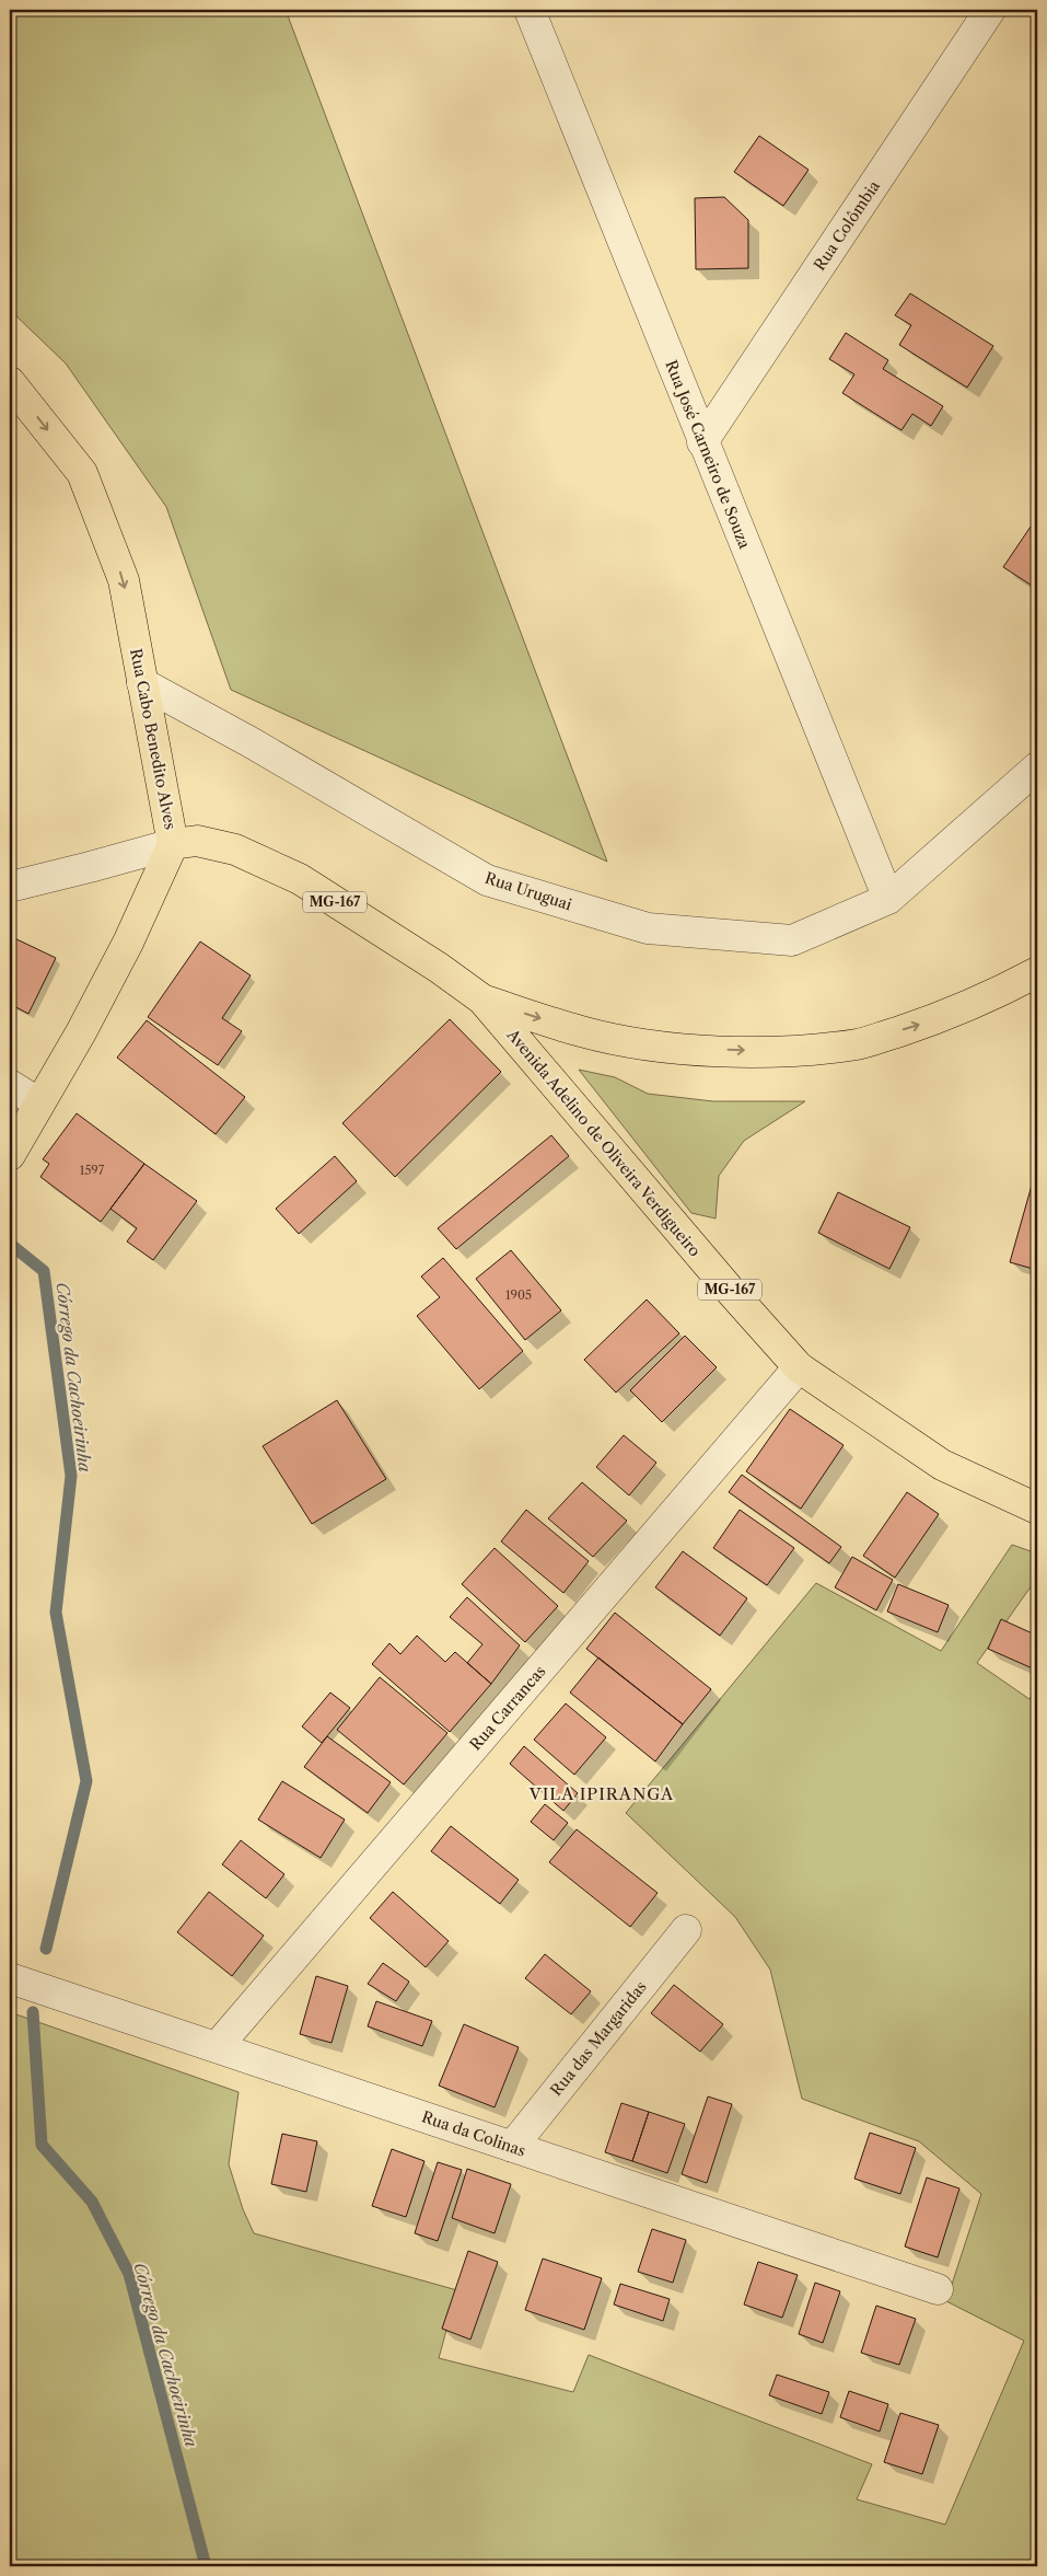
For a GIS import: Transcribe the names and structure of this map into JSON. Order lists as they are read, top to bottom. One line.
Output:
{"streets":{"main road":["Rua Cabo Benedito Alves","MG-167","Avenida Adelino de Oliveira Verdigueiro"],"street":["Rua Colômbia","Rua José Carneiro de Souza","Rua Uruguai","Rua Carrancas","Rua das Margaridas","Rua da Colinas"]},"crossings":[["Rua Colômbia","Rua José Carneiro de Souza"],["Rua José Carneiro de Souza","Rua Uruguai"],["Rua Cabo Benedito Alves","Rua Uruguai"],["Rua Cabo Benedito Alves","Avenida Adelino de Oliveira Verdigueiro"],["Avenida Adelino de Oliveira Verdigueiro","Rua Carrancas"],["Rua Carrancas","Rua da Colinas"],["Rua das Margaridas","Rua da Colinas"]],"one_way":["Rua Cabo Benedito Alves"],"districts":["VILA IPIRANGA"],"water":["Córrego da Cachoeirinha"],"house_numbers":["1597","1905"]}
